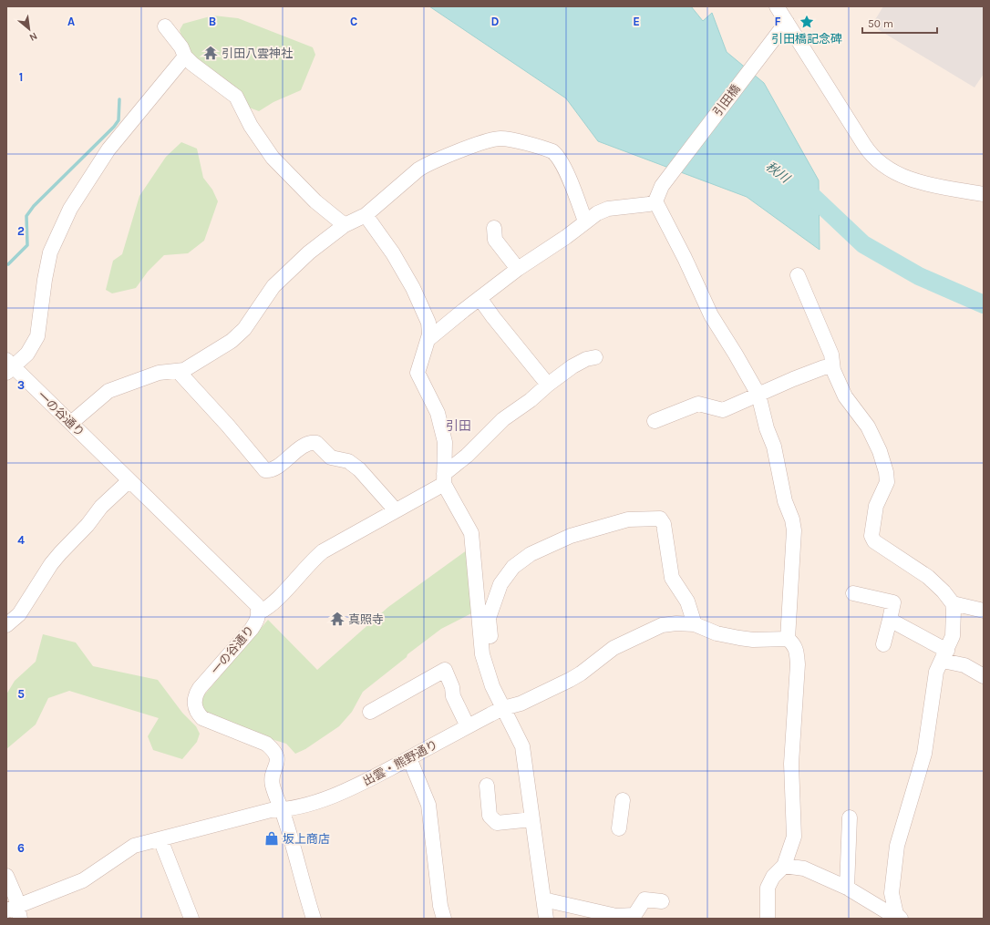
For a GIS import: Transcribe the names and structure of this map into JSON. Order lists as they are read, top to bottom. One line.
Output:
{"streets":{"street":["引田橋","一の谷通り","出雲・熊野通り"]},"crossings":[["一の谷通り","出雲・熊野通り"]],"districts":["引田"],"water":["秋川"],"places":{"place":["引田橋記念碑"],"temple":["引田八雲神社","真照寺"],"shop":["坂上商店"]},"scale_bar":"50 m","north":"bottom right","grid":{"columns":["A","B","C","D","E","F"],"rows":["1","2","3","4","5","6"]}}
